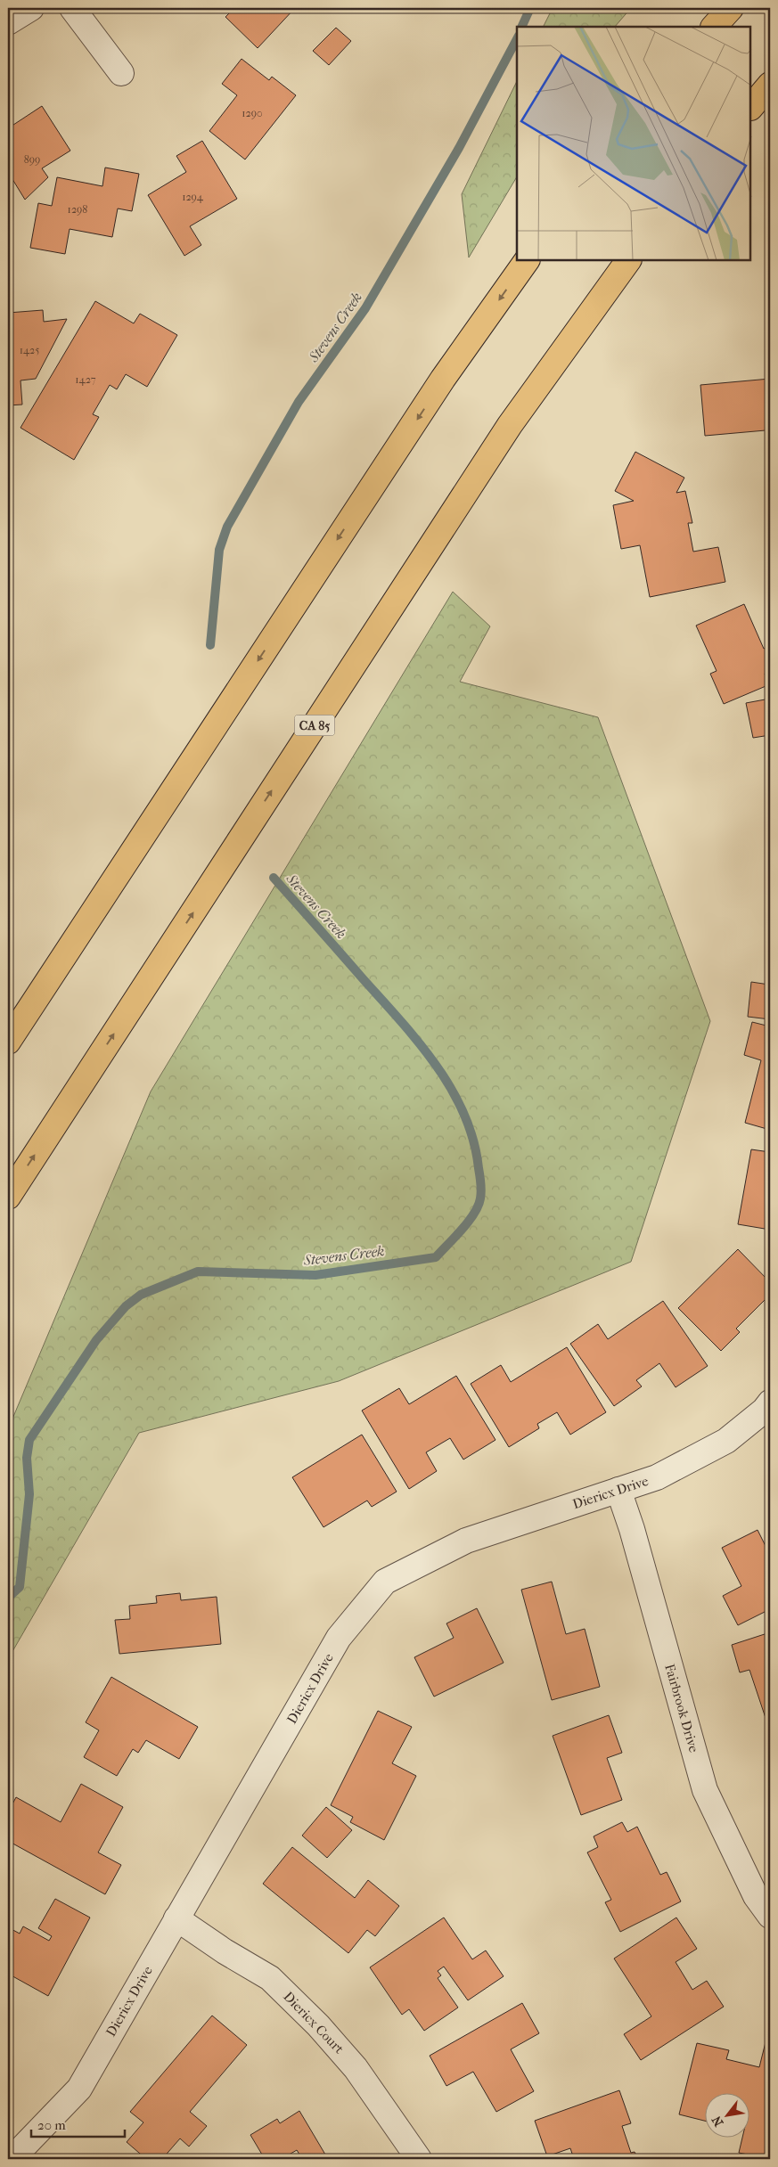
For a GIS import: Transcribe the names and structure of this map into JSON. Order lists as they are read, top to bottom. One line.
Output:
{"streets":{"highway":["CA 85"],"street":["Diericx Drive","Fairbrook Drive","Diericx Court"]},"crossings":[["Diericx Drive","Fairbrook Drive"],["Diericx Drive","Diericx Court"]],"water":["Stevens Creek"],"house_numbers":["1290","899","1294","1298","1425","1427"],"scale_bar":"20 m","north":"bottom left"}
